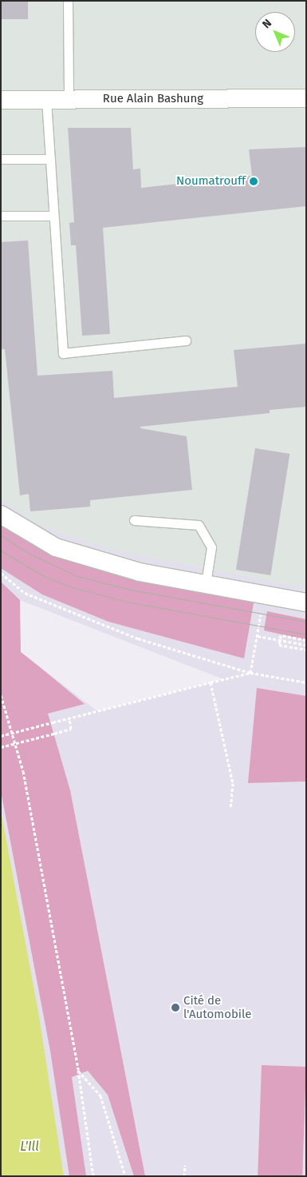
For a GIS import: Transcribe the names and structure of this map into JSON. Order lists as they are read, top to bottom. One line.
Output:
{"streets":{"street":["Rue Alain Bashung"]},"water":["L'Ill"],"places":["Noumatrouff","Cité de l'Automobile"],"north":"top left"}
